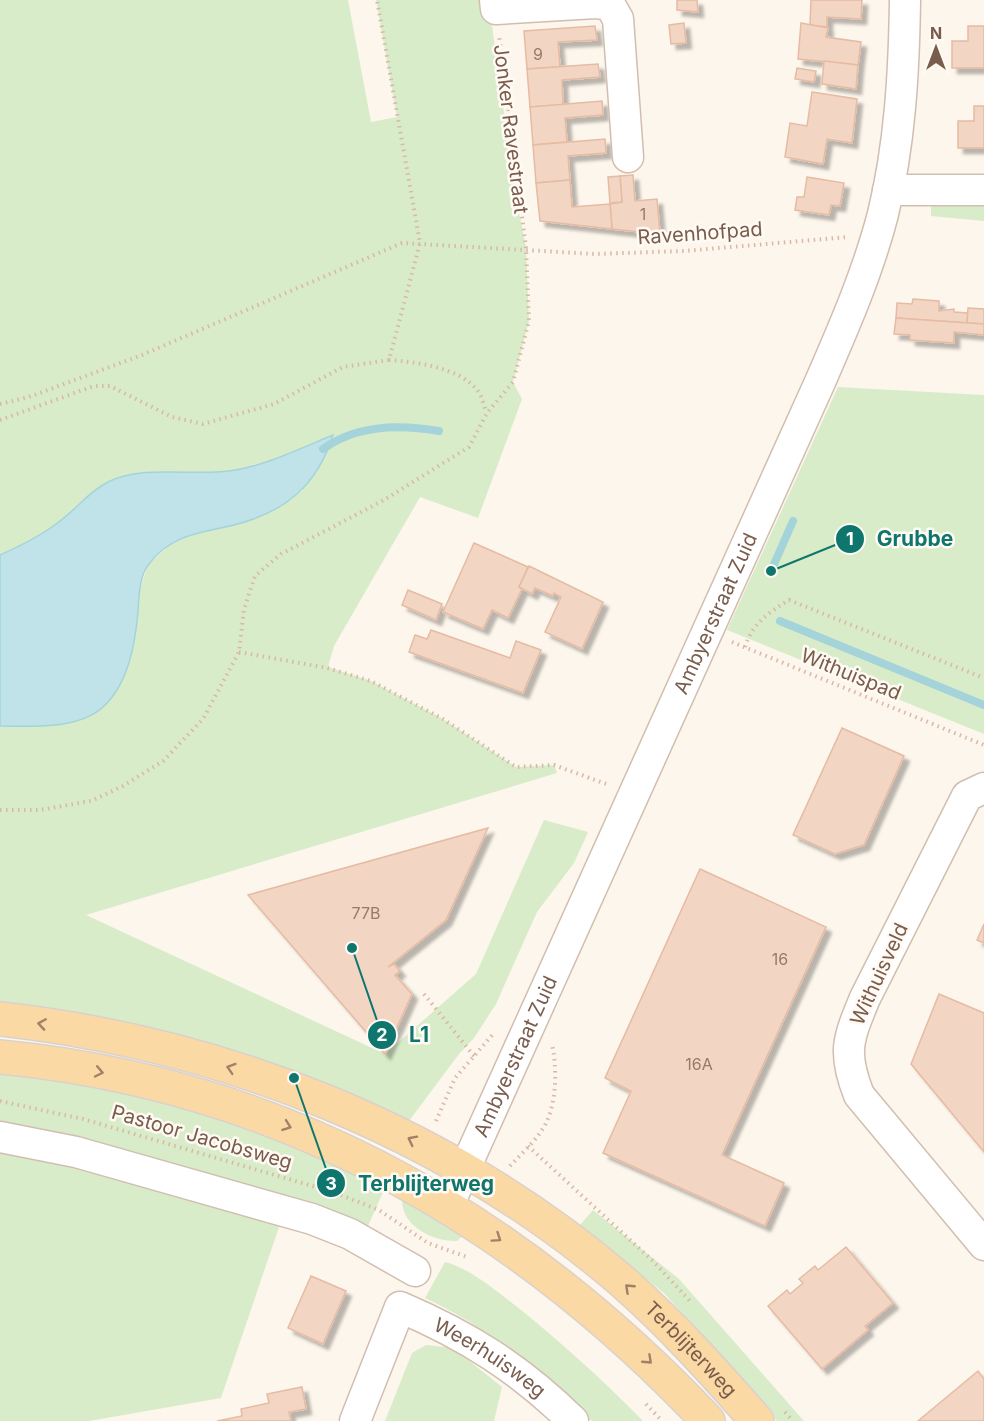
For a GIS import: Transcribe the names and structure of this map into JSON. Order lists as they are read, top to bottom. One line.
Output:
{"streets":{"main road":["Terblijterweg"],"street":["Ambyerstraat Zuid","Withuisveld","Weerhuisweg"],"path":["Jonker Ravestraat","Ravenhofpad","Withuispad","Pastoor Jacobsweg"]},"crossings":[["Jonker Ravestraat","Ravenhofpad"],["Ravenhofpad","Ambyerstraat Zuid"],["Ambyerstraat Zuid","Withuispad"],["Ambyerstraat Zuid","Terblijterweg"]],"places":["Grubbe","L1","Terblijterweg"],"house_numbers":["9","1","77B","16","16A"],"north":"top"}
